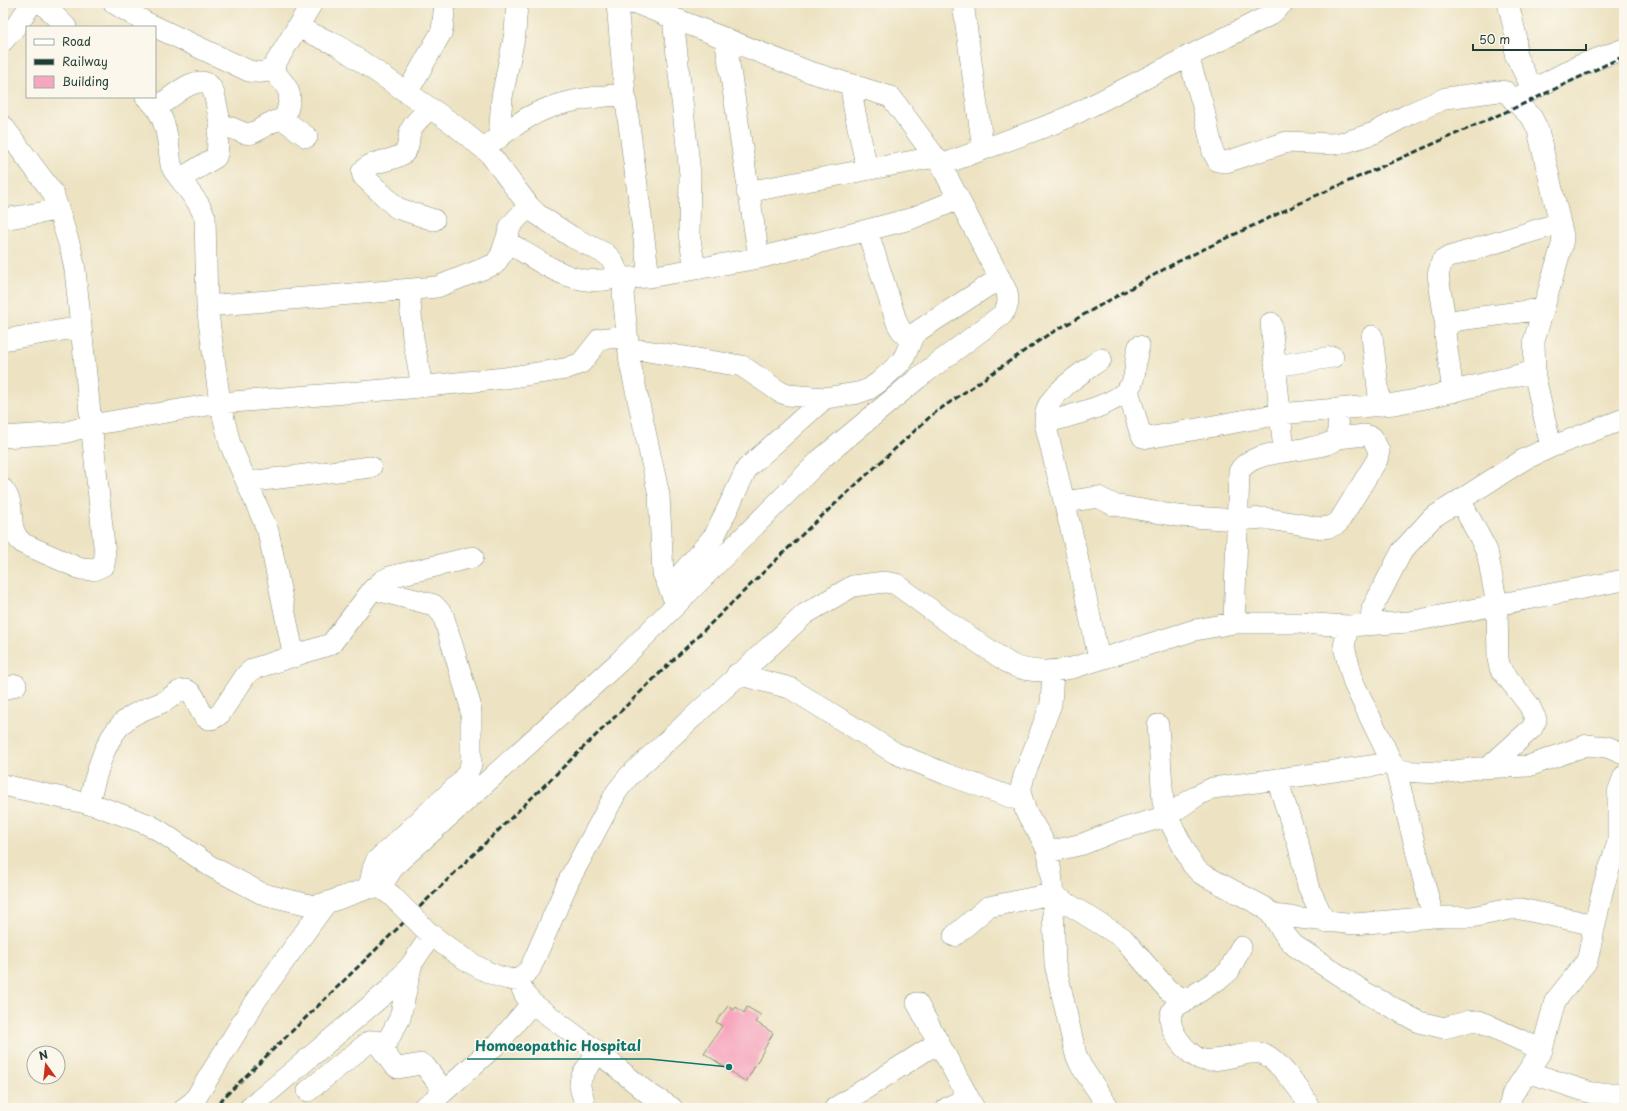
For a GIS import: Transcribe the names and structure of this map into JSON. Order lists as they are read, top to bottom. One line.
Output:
{"places":["Homoeopathic Hospital"],"legend":["Road","Railway","Building"],"scale_bar":"50 m","north":"top"}
